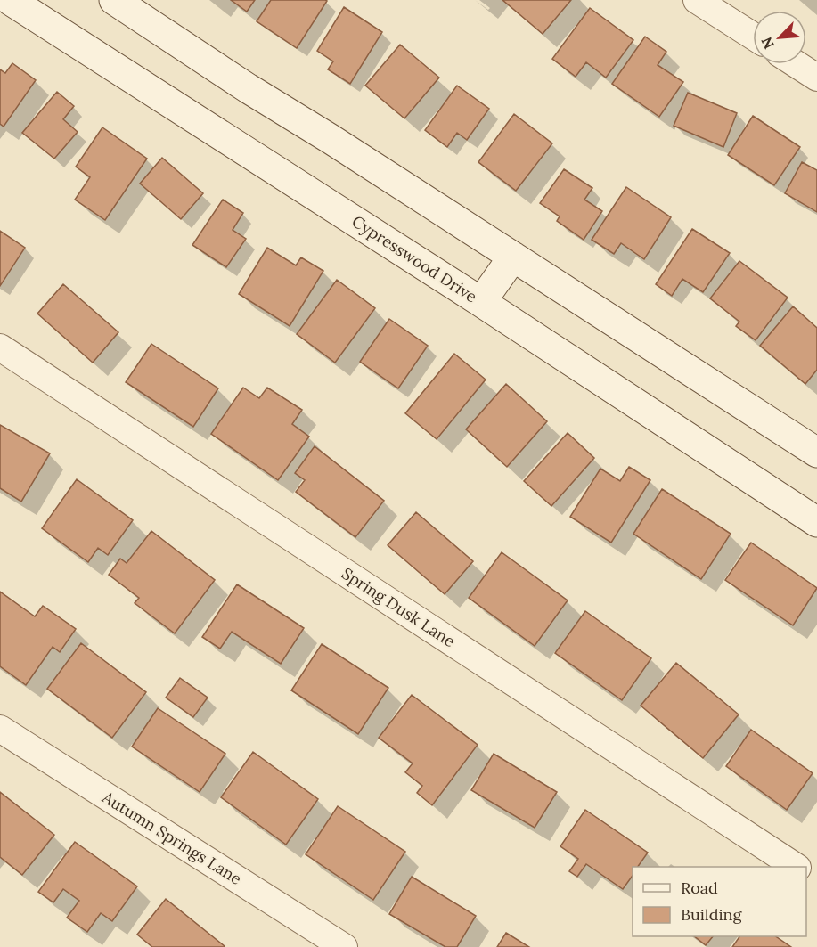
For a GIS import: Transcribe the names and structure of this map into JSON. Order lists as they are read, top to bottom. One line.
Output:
{"streets":{"main road":["Cypresswood Drive"],"street":["Spring Dusk Lane","Autumn Springs Lane"]},"legend":["Road","Building"],"north":"bottom left"}
